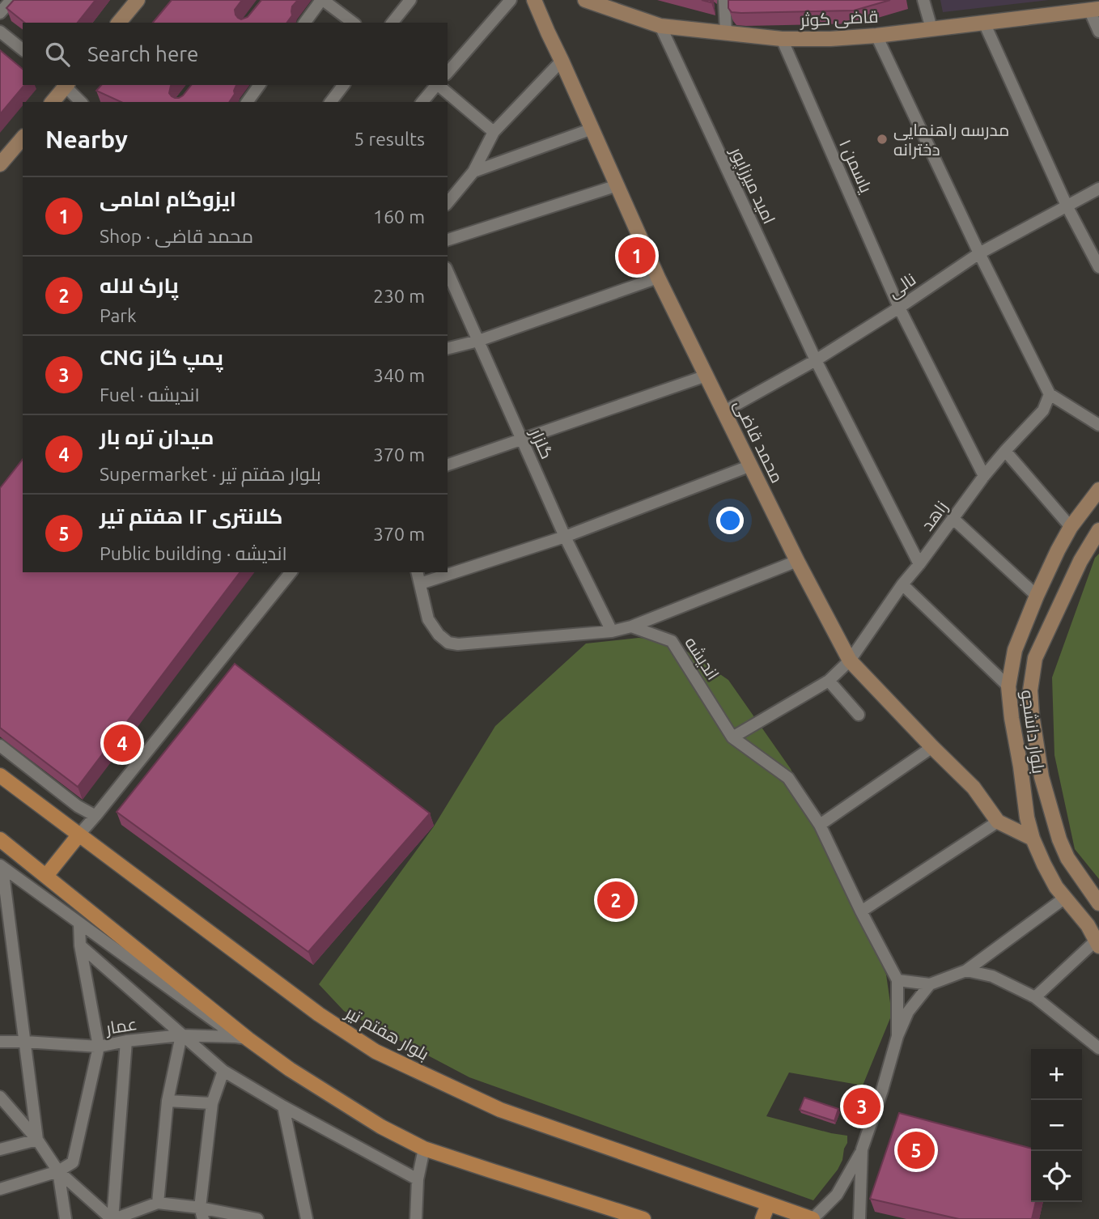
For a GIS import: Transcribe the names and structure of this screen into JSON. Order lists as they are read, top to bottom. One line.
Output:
{"streets":{"main road":["قاضی کوثر","محمد قاضی","بلوار دانشجو","بلوار هفتم تیر"],"street":["یاسمن ۱","امید میرزاپور","نالی","گلزار","زاهد","اندیشه","عمار"]},"crossings":[["قاضی کوثر","یاسمن ۱"],["قاضی کوثر","امید میرزاپور"],["یاسمن ۱","نالی"],["یاسمن ۱","زاهد"],["امید میرزاپور","نالی"],["امید میرزاپور","زاهد"],["نالی","محمد قاضی"],["محمد قاضی","زاهد"],["زاهد","اندیشه"]],"places":["مدرسه راهنمایی دخترانه"],"page":{"search":"Search here","heading":["Nearby","5 results"],"list":[{"mark":"1","name":"ایزوگام امامی","note":"Shop · محمد قاضی","value":"160 m"},{"mark":"2","name":"پارک لاله","note":"Park","value":"230 m"},{"mark":"3","name":"CNG پمپ گاز","note":"Fuel · اندیشه","value":"340 m"},{"mark":"4","name":"میدان تره بار","note":"Supermarket · بلوار هفتم تیر","value":"370 m"},{"mark":"5","name":"کلانتری ۱۲ هفتم تیر","note":"Public building · اندیشه","value":"370 m"}],"pins":["1","4","2","3","5"],"map_buttons":["+","−"]}}
